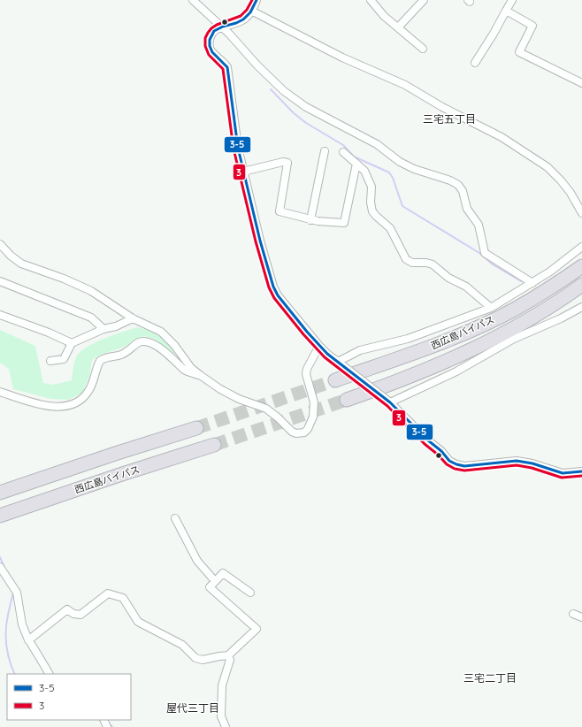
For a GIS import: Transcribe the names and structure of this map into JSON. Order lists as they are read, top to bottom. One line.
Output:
{"streets":{"highway":["西広島バイパス"]},"districts":["三宅五丁目","三宅二丁目","屋代三丁目"],"lines":["transit line 3-5","transit line 3"],"legend":["3-5","3"]}
